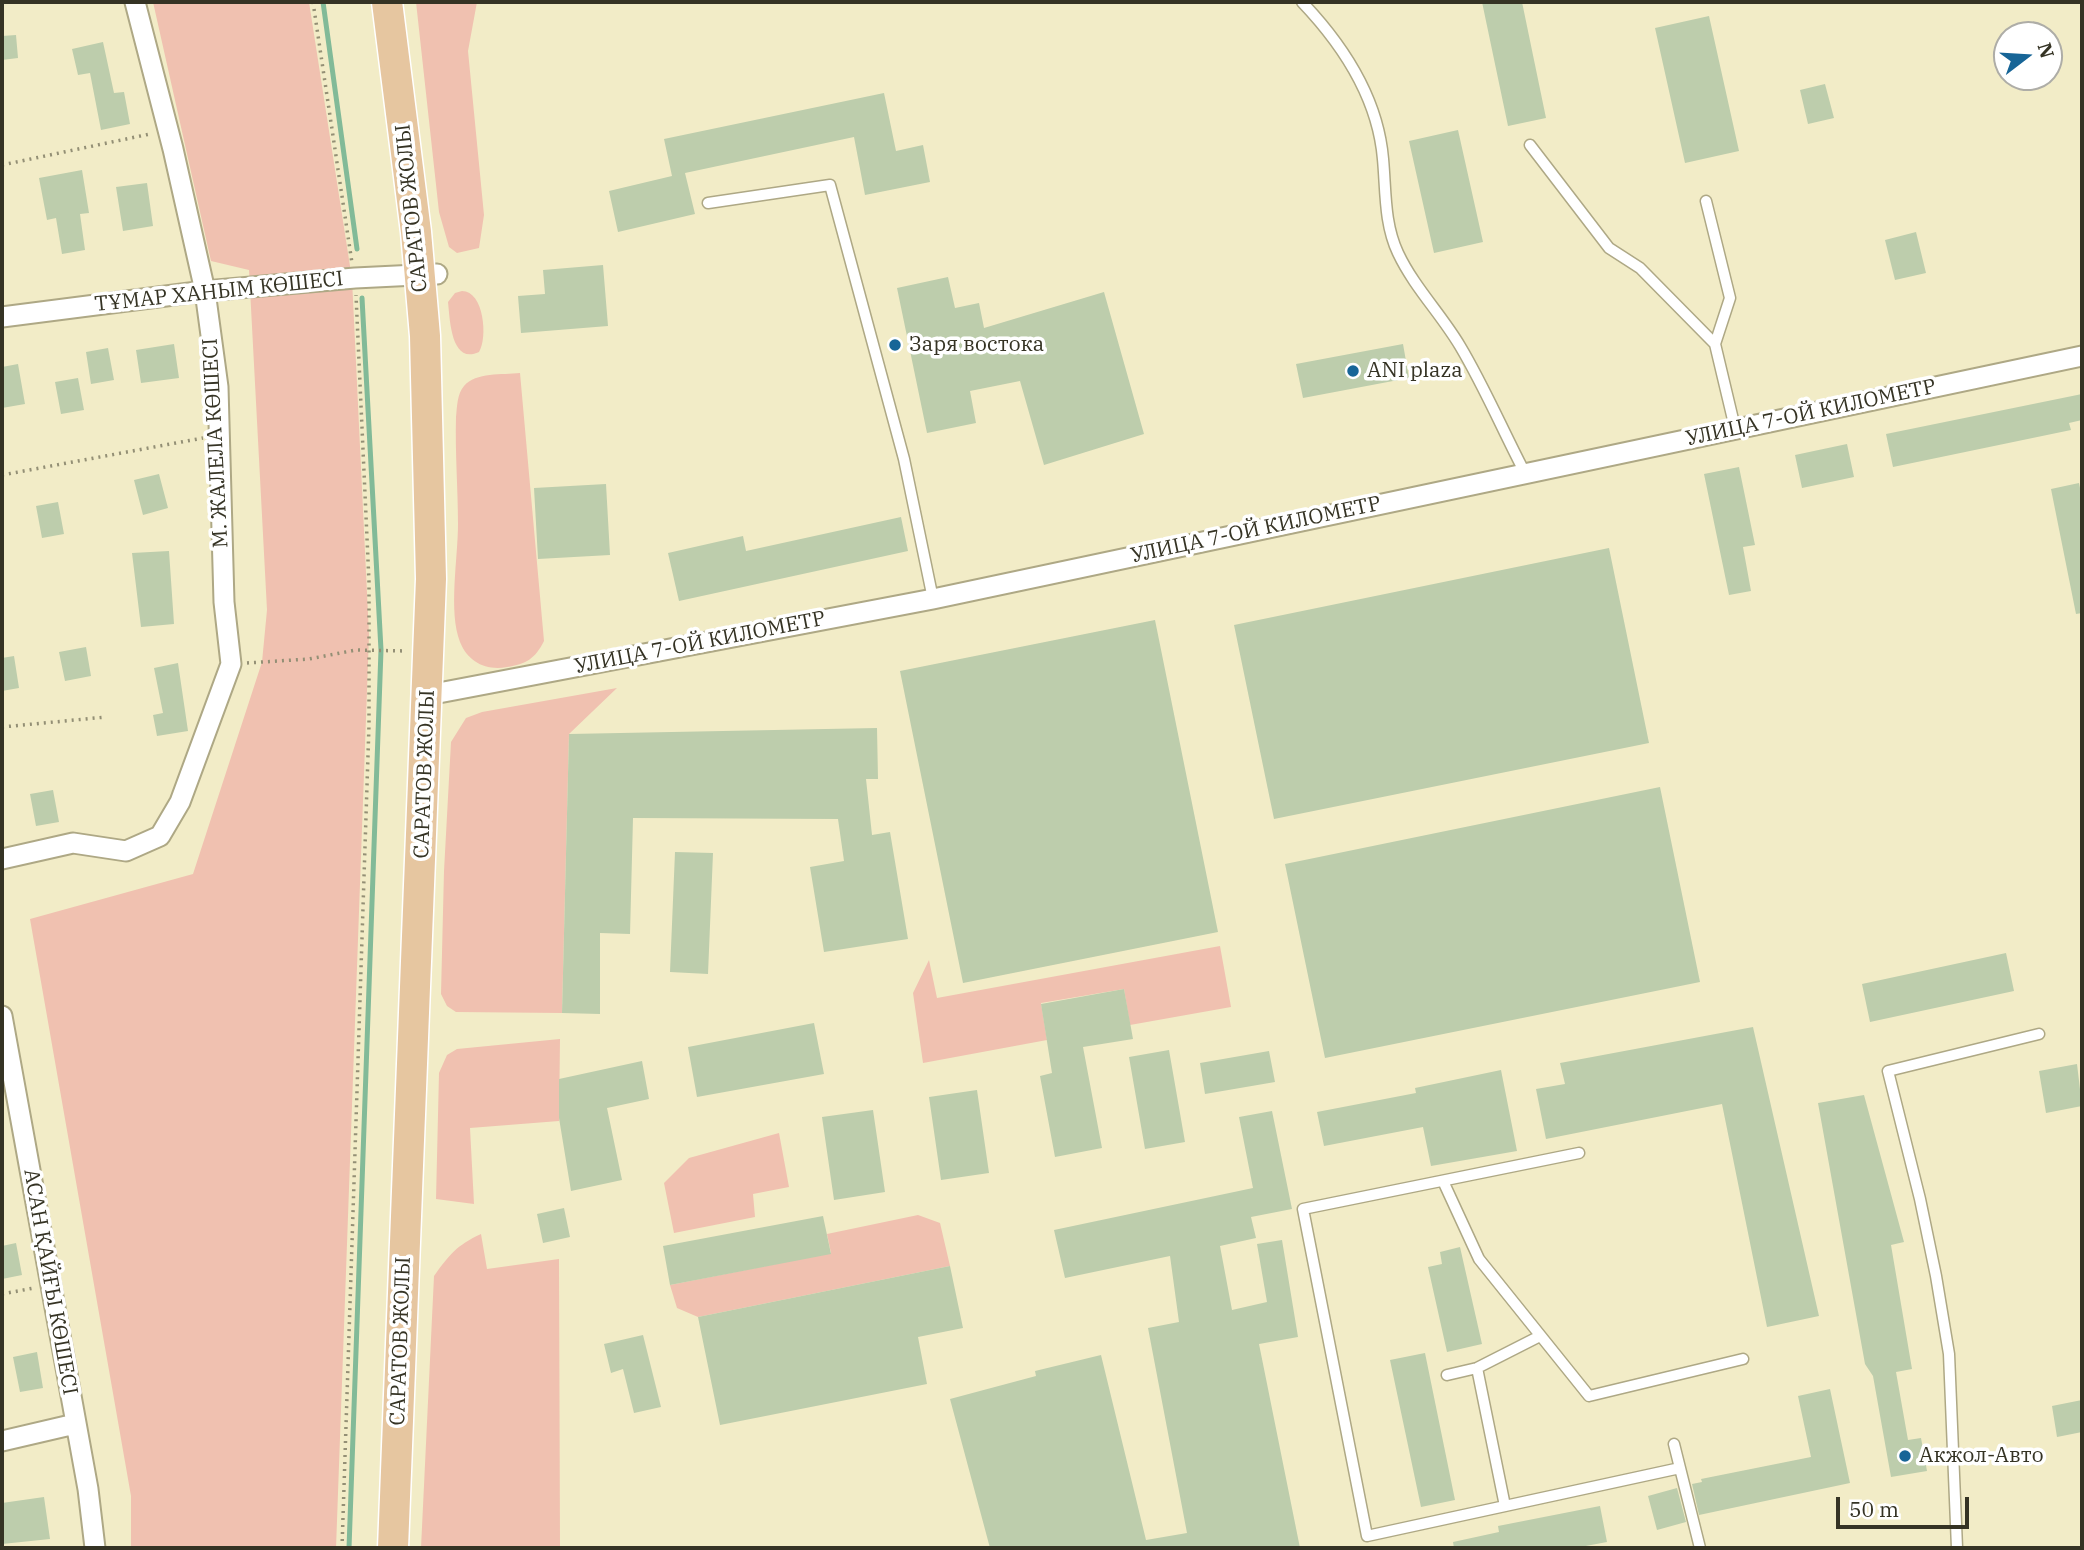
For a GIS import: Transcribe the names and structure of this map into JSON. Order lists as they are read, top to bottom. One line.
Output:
{"streets":{"main road":["САРАТОВ ЖОЛЫ"],"street":["ТҰМАР ХАНЫМ КӨШЕСІ","УЛИЦА 7-ОЙ КИЛОМЕТР","М. ЖАЛЕЛА КӨШЕСІ","АСАН ҚАЙҒЫ КӨШЕСІ"]},"crossings":[["САРАТОВ ЖОЛЫ","ТҰМАР ХАНЫМ КӨШЕСІ"],["САРАТОВ ЖОЛЫ","УЛИЦА 7-ОЙ КИЛОМЕТР"],["ТҰМАР ХАНЫМ КӨШЕСІ","М. ЖАЛЕЛА КӨШЕСІ"]],"places":["Заря востока","ANI plaza","Акжол-Авто"],"scale_bar":"50 m","north":"right"}
